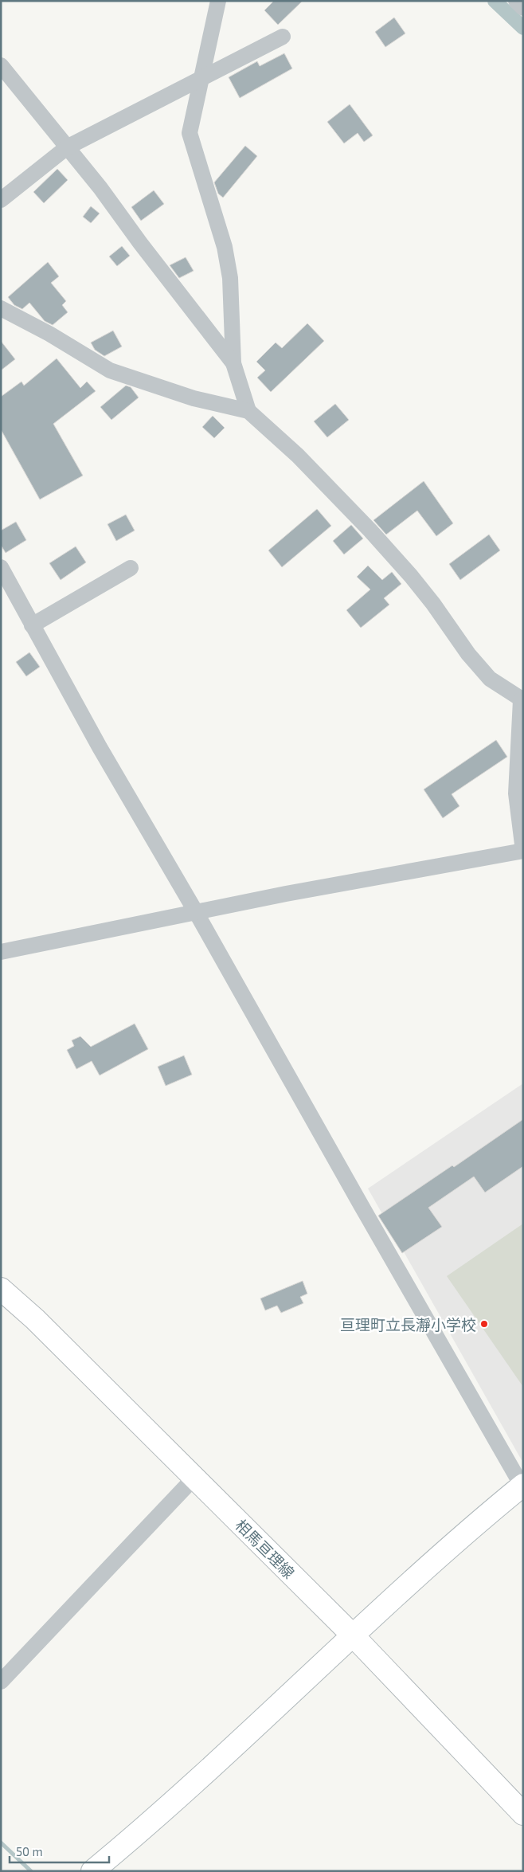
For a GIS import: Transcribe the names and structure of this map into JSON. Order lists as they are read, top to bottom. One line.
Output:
{"streets":{"main road":["相馬亘理線"]},"places":["亘理町立長瀞小学校"],"scale_bar":"50 m"}
